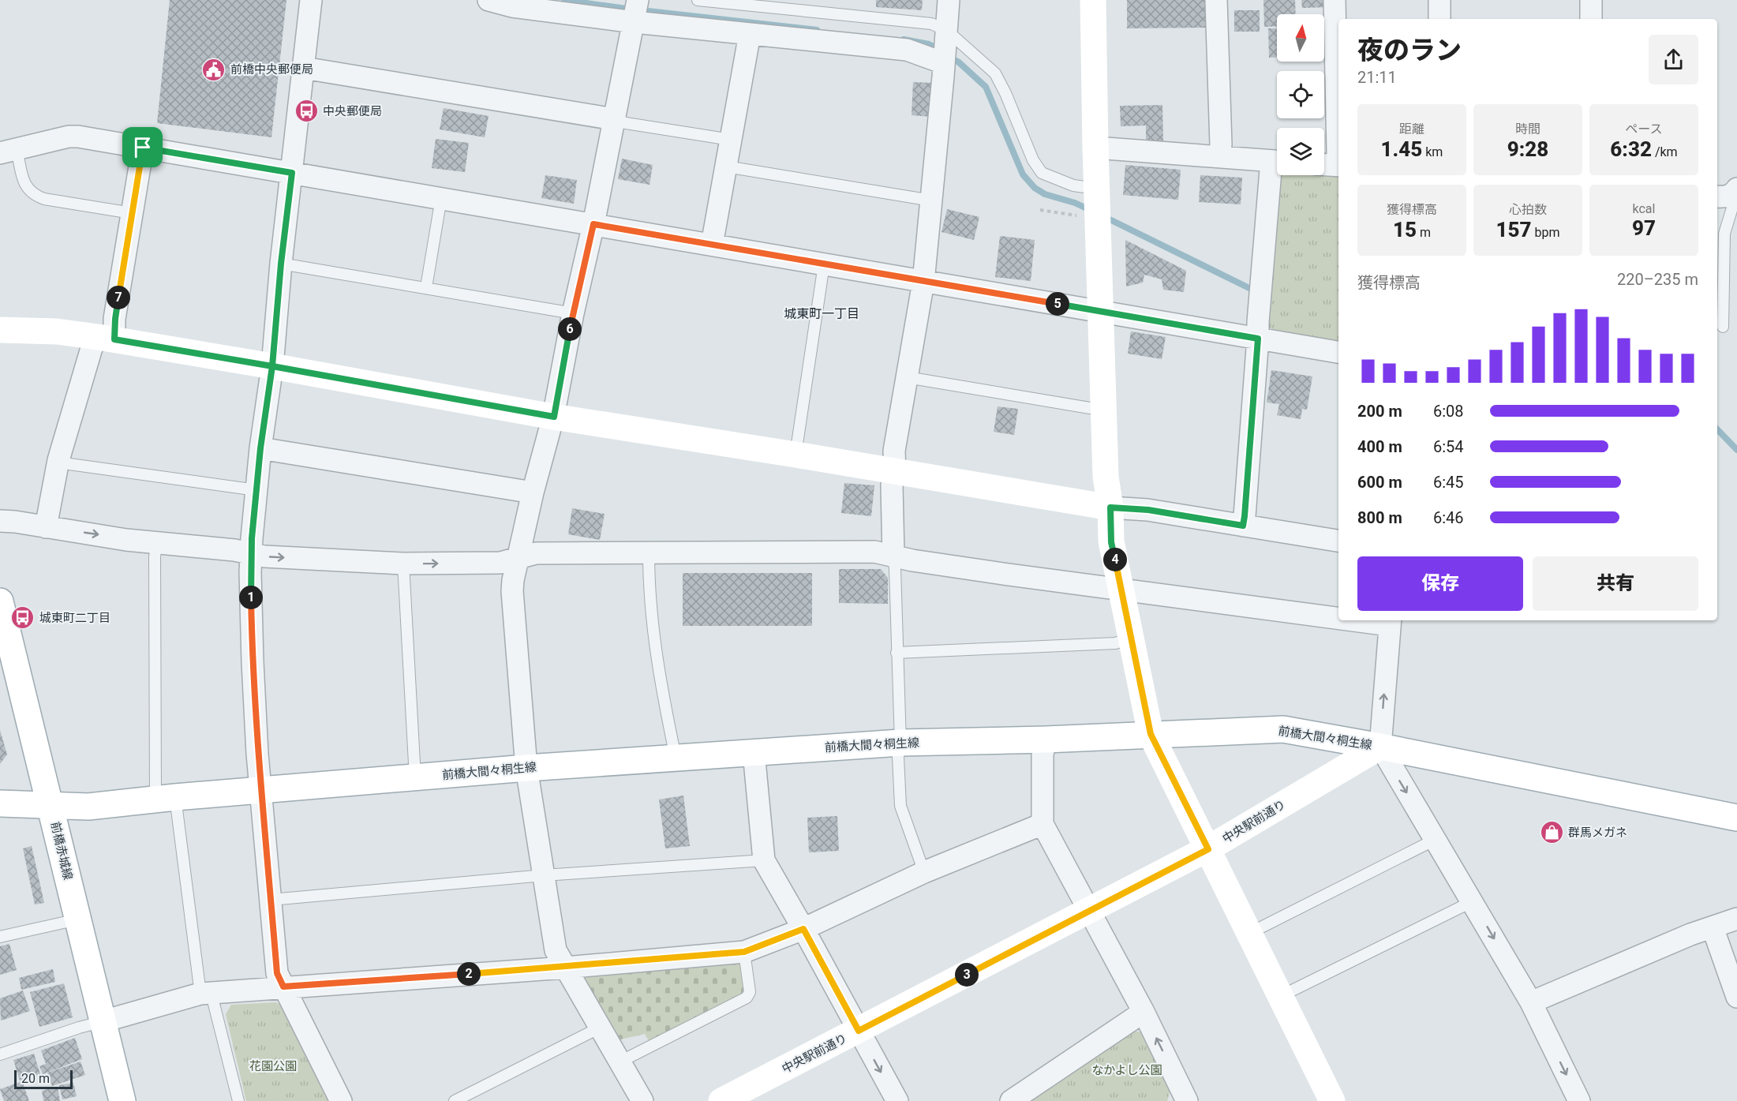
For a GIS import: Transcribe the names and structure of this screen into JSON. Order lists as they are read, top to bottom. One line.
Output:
{"streets":{"street":["前橋大間々桐生線","中央駅前通り","前橋赤城線"]},"crossings":[["前橋大間々桐生線","中央駅前通り"],["前橋大間々桐生線","前橋赤城線"]],"districts":["城東町一丁目"],"parks":["花園公園","なかよし公園"],"places":{"public building":["前橋中央郵便局"],"bus stop":["中央郵便局","城東町二丁目"],"shop":["群馬メガネ"]},"scale_bar":"20 m","north":"top","page":{"heading":["夜のラン","21:11"],"stats":[["距離","1.45 km"],["時間","9:28"],["ペース","6:32 /km"],["獲得標高","15 m"],["心拍数","157 bpm"],["kcal","97"]],"chart":["獲得標高","220–235 m"],"pins":["7","5","6","4","1","2","3"],"list":[{"name":"200 m","note":"6:08"},{"name":"400 m","note":"6:54"},{"name":"600 m","note":"6:45"},{"name":"800 m","note":"6:46"}],"buttons":["保存","共有"],"scale":"20 m"}}
